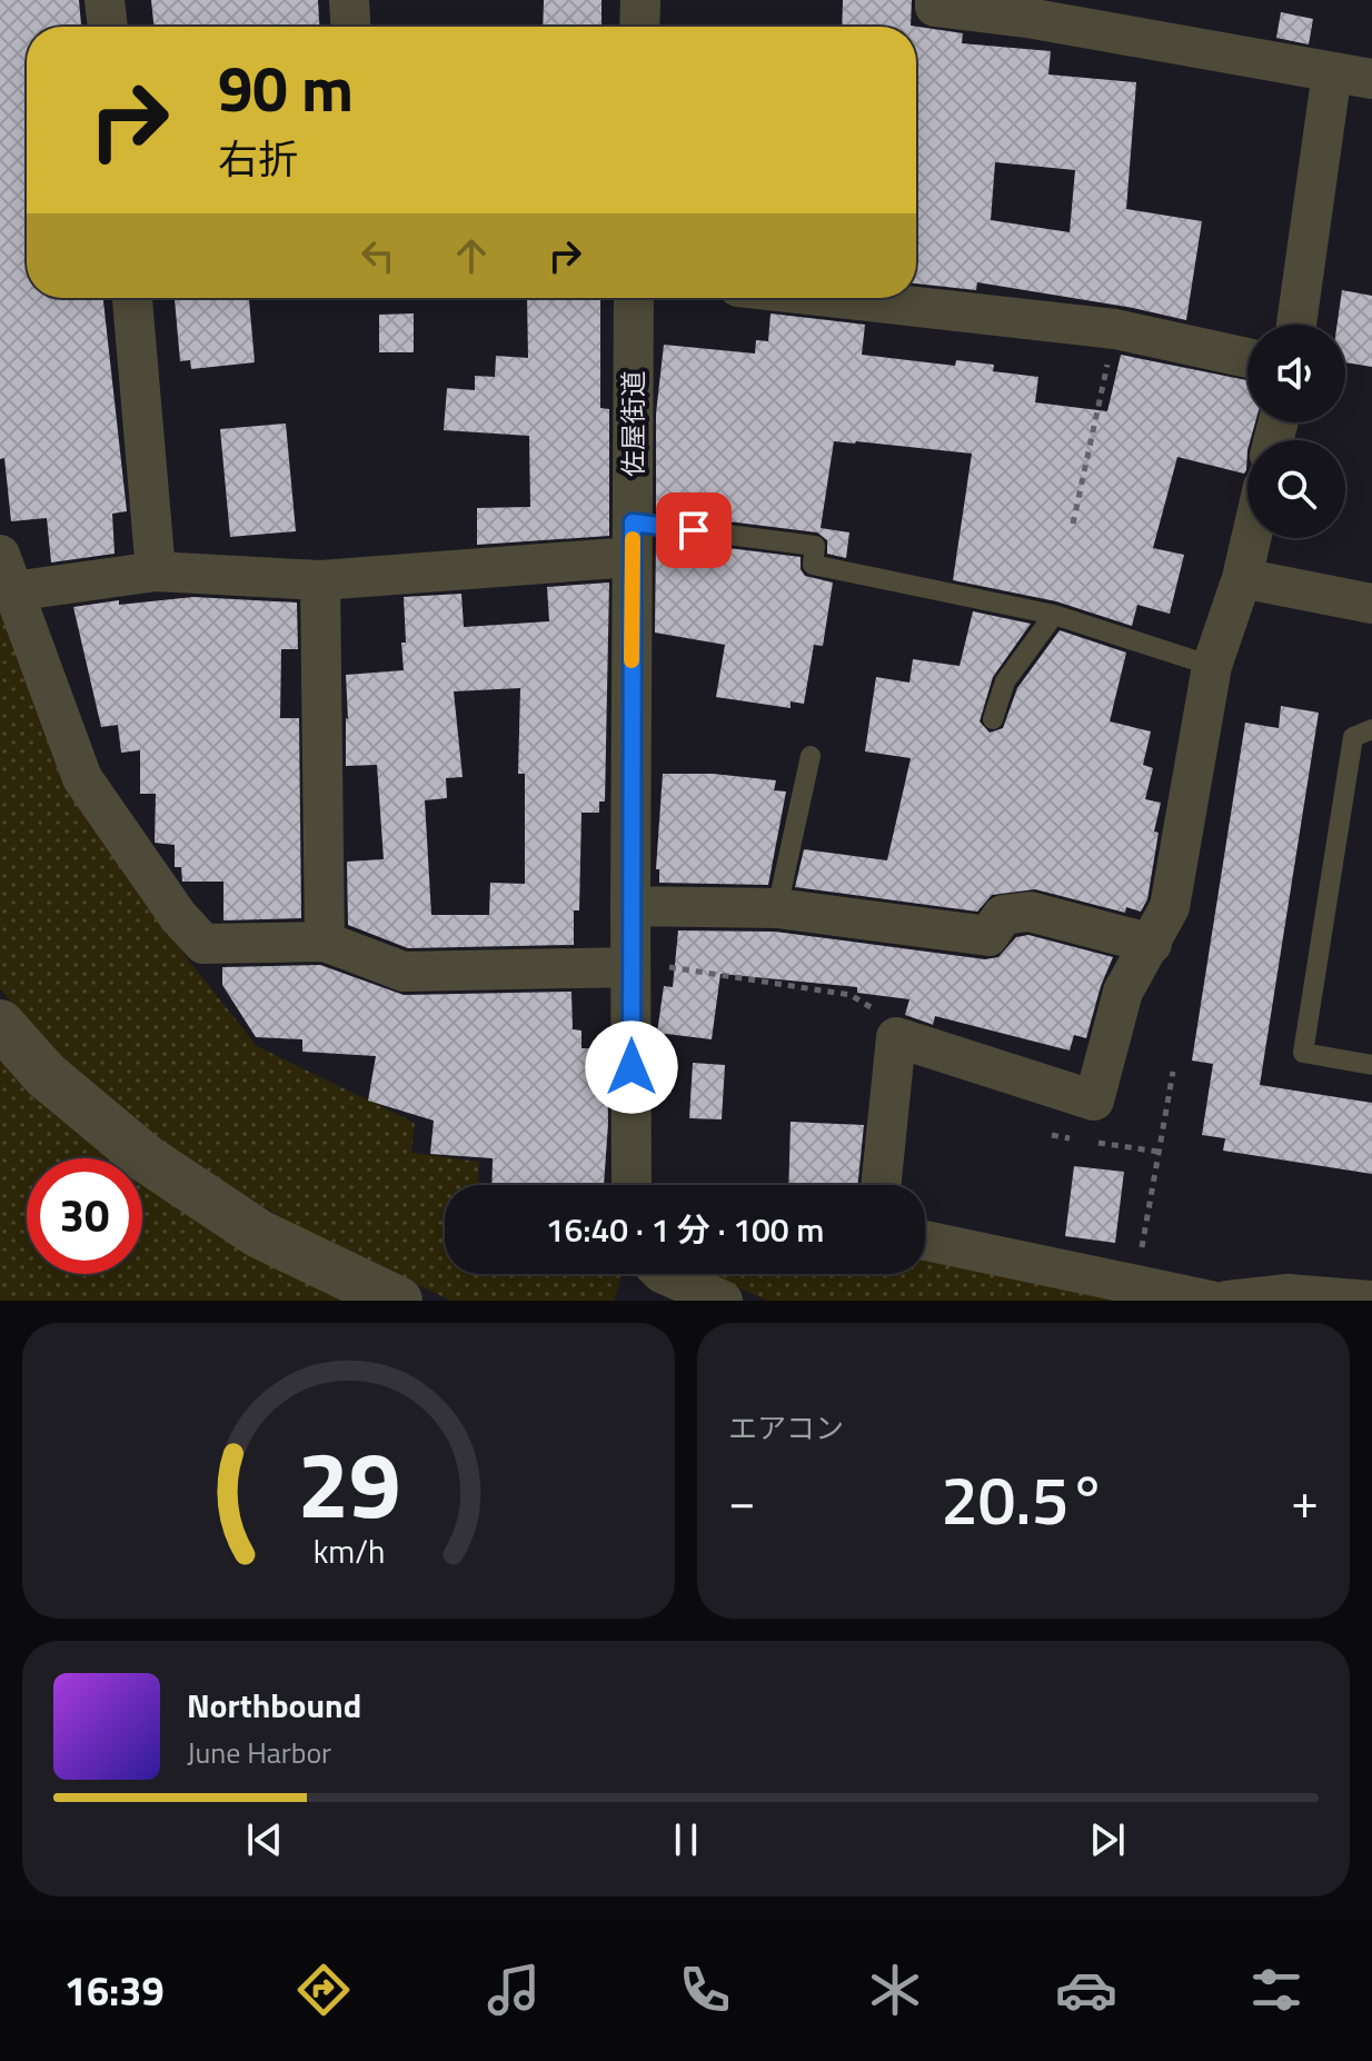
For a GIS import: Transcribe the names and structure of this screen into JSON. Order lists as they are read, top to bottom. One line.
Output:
{"streets":{"street":["佐屋街道"]},"page":{"turn":["90 m","右折"],"limit":"30","trip":"16:40 · 1 分 · 100 m","tile":"エアコン","heat":["−","20.5°","+"],"song":["Northbound","June Harbor"],"tabs":"16:39","gauge":["29","km/h"]}}
